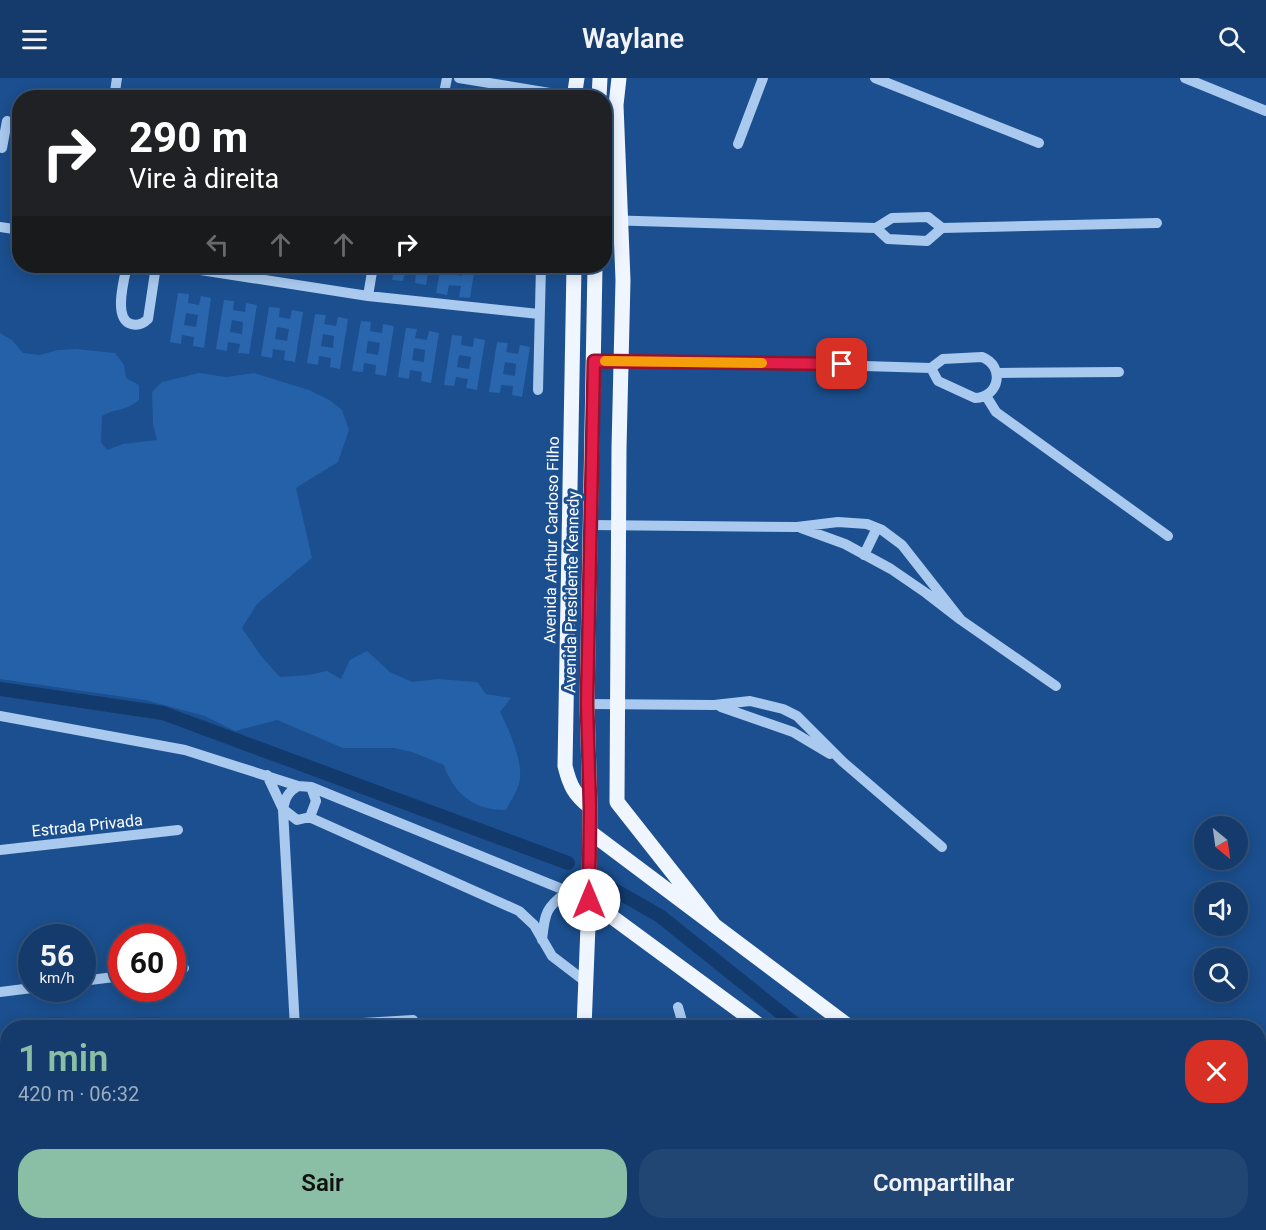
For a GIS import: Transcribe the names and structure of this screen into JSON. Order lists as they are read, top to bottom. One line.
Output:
{"streets":{"main road":["Avenida Arthur Cardoso Filho","Avenida Presidente Kennedy"],"street":["Estrada Privada"]},"crossings":[["Avenida Arthur Cardoso Filho","Avenida Presidente Kennedy"]],"north":"bottom right","page":{"header":"Waylane","turn":["290 m","Vire à direita"],"speed":"56 km/h","limit":"60","heading":["1 min","420 m · 06:32"],"buttons":["Sair","Compartilhar"]}}
